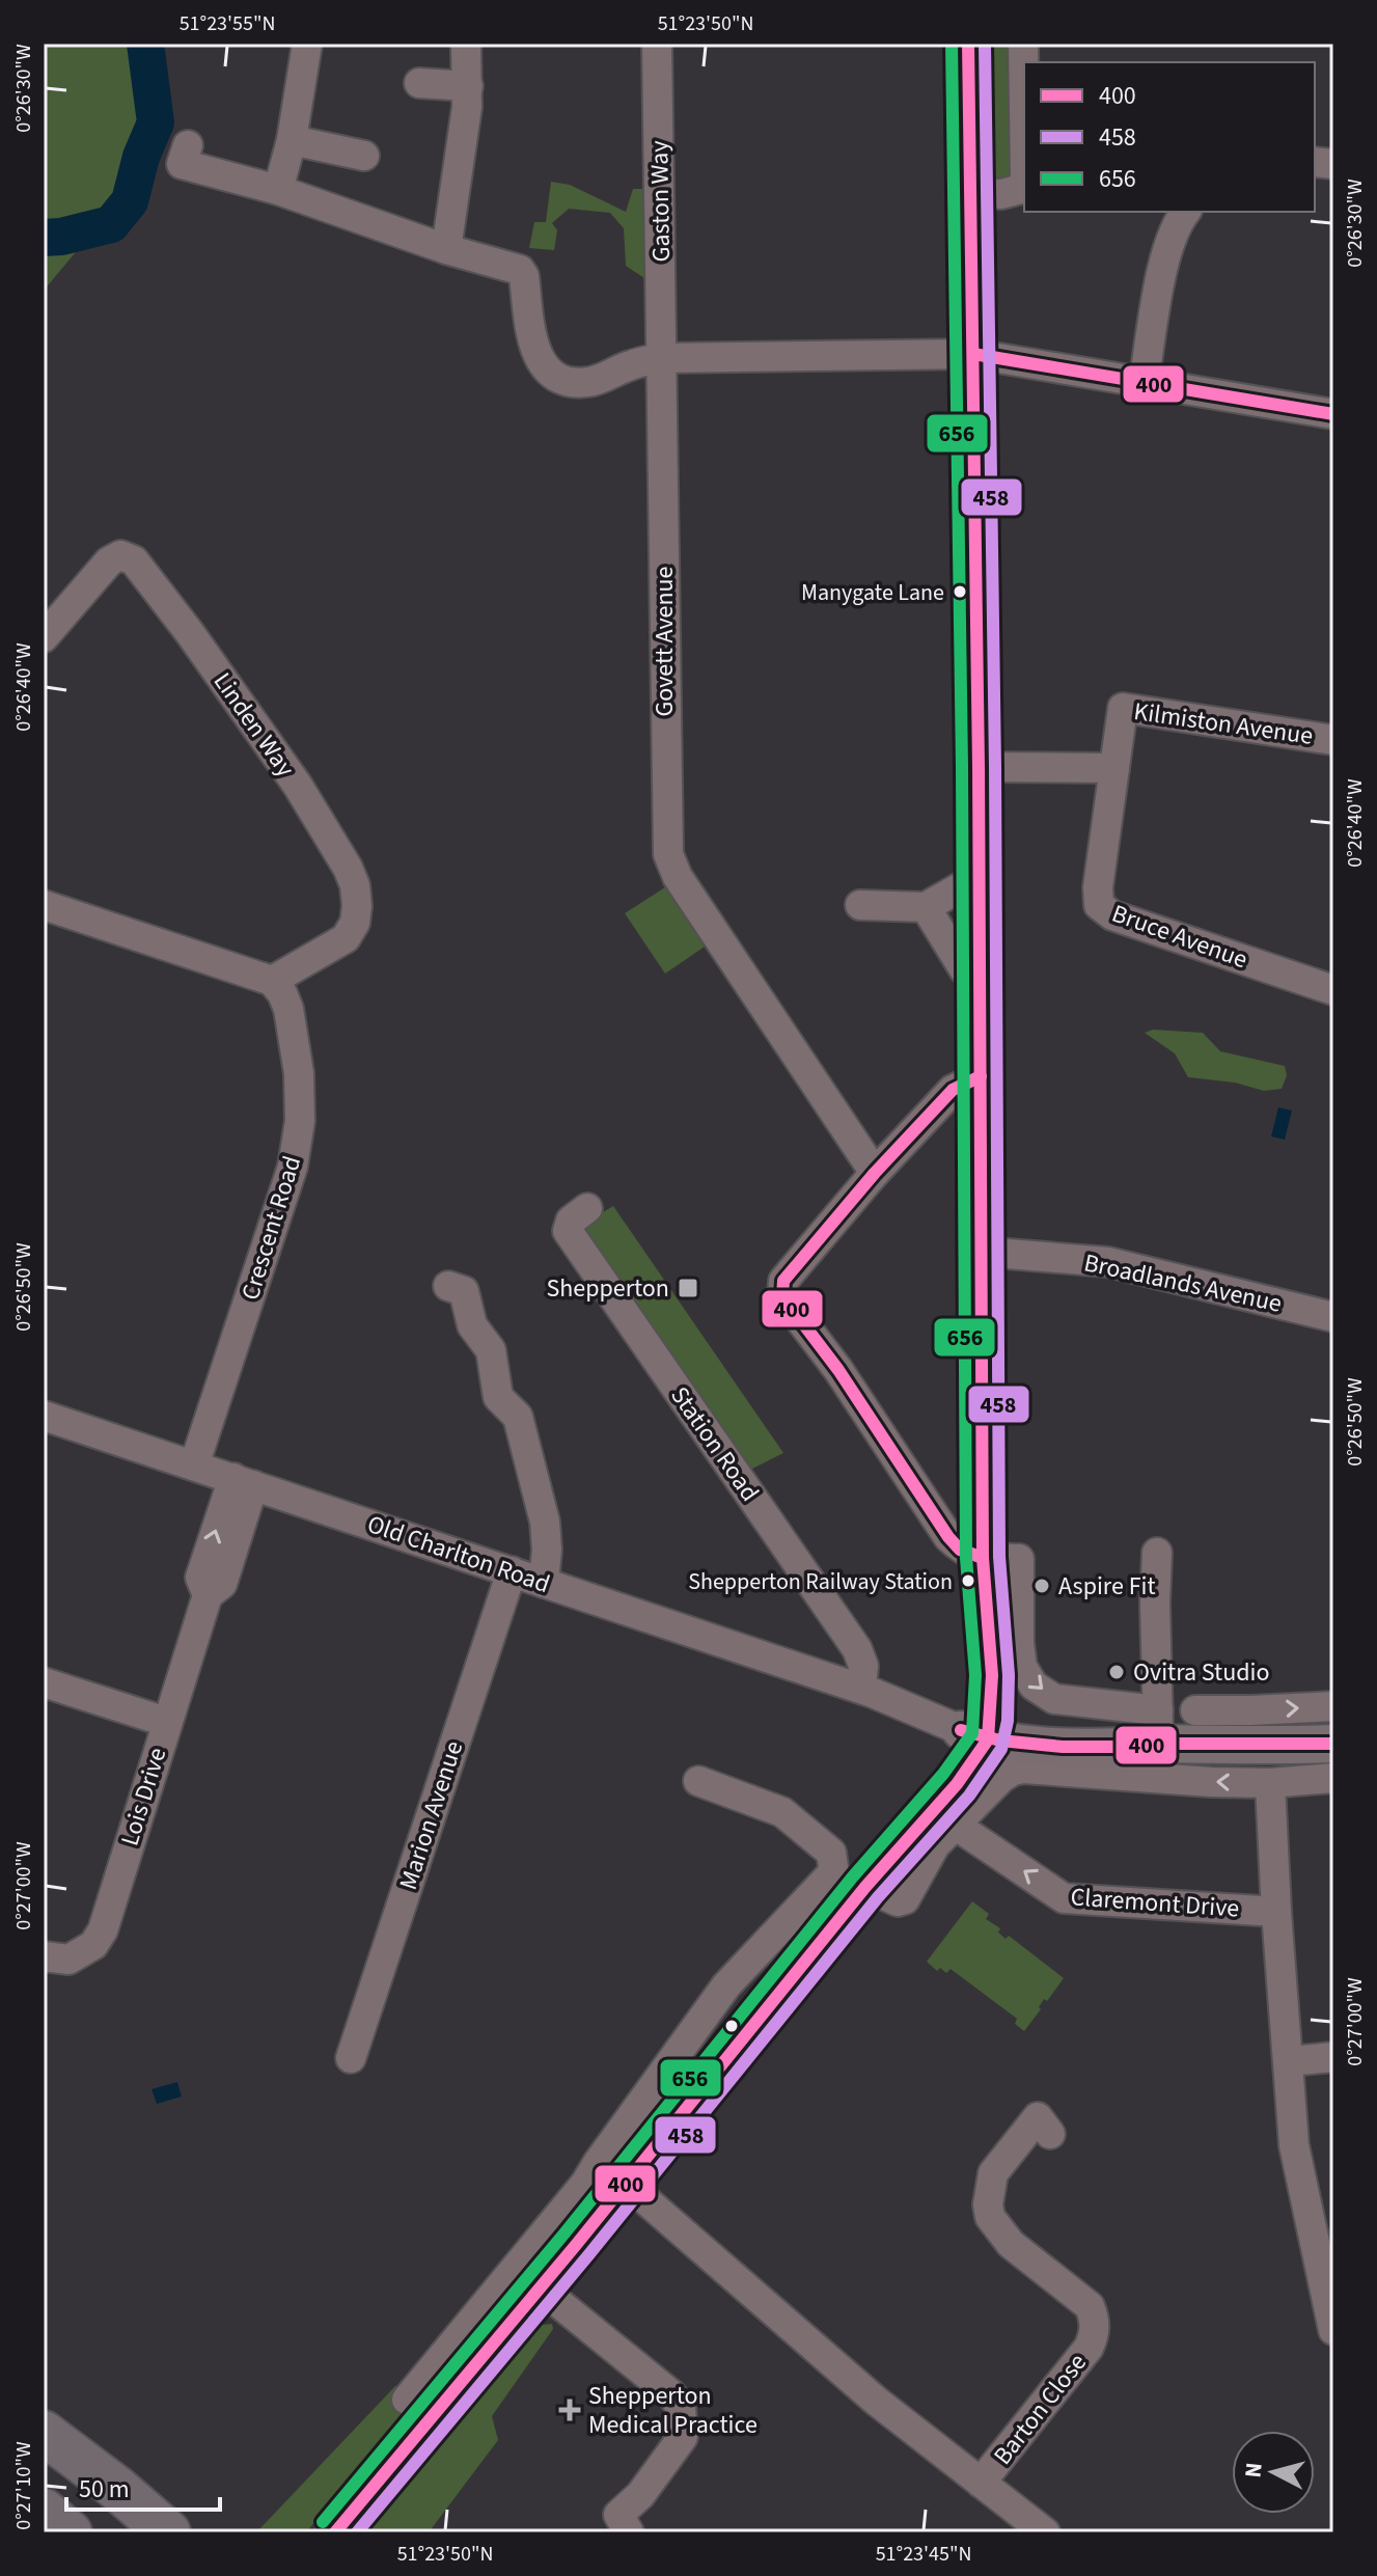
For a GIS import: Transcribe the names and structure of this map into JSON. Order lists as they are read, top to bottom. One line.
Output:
{"streets":{"street":["Gaston Way","Govett Avenue","Kilmiston Avenue","Linden Way","Bruce Avenue","Crescent Road","Broadlands Avenue","Station Road","Old Charlton Road","Lois Drive","Marion Avenue","Claremont Drive","Barton Close"]},"crossings":[["Gaston Way","Govett Avenue"],["Kilmiston Avenue","Bruce Avenue"],["Linden Way","Crescent Road"],["Crescent Road","Old Charlton Road"],["Station Road","Old Charlton Road"],["Old Charlton Road","Lois Drive"],["Old Charlton Road","Marion Avenue"]],"one_way":["Claremont Drive"],"places":{"other":["Manygate Lane","Shepperton Railway Station","Aspire Fit","Ovitra Studio"],"transit":["Shepperton"],"health":["Shepperton Medical Practice"]},"lines":["transit line 400","transit line 458","transit line 656"],"legend":["400","458","656"],"scale_bar":"50 m","north":"left","coordinates":["51°23'55\"N","51°23'50\"N","0°26'30\"W","0°26'40\"W","0°26'50\"W","0°27'00\"W","0°27'10\"W","51°23'45\"N"]}
